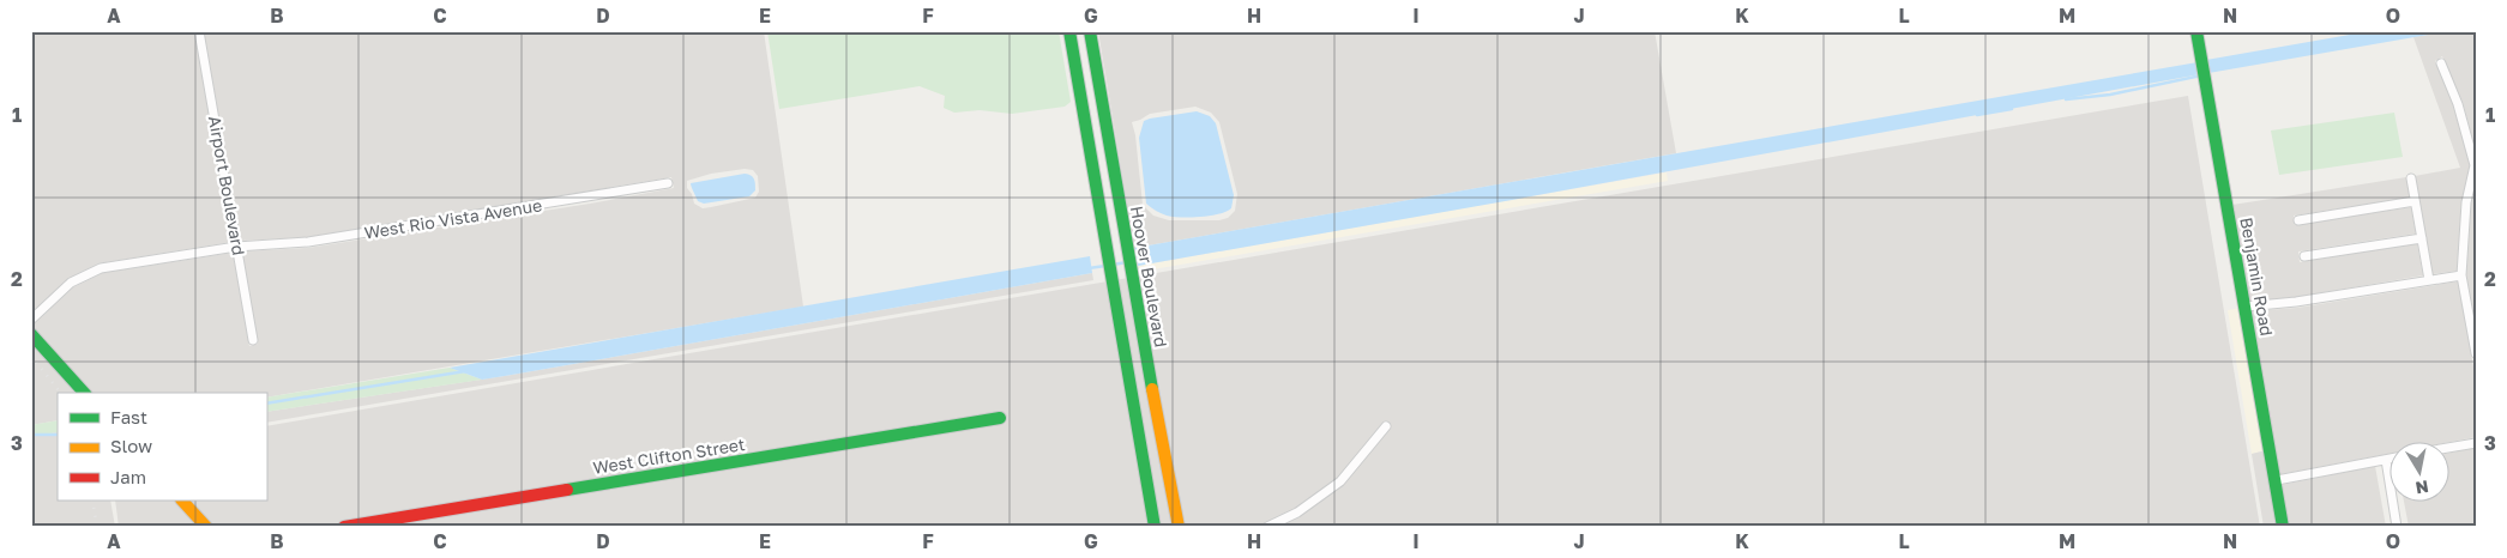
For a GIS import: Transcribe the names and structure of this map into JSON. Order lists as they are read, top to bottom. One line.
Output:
{"streets":{"street":["Airport Boulevard","West Rio Vista Avenue","Hoover Boulevard","Benjamin Road","West Clifton Street"]},"crossings":[["Airport Boulevard","West Rio Vista Avenue"]],"legend":["Fast","Slow","Jam"],"north":"bottom","grid":{"columns":["A","B","C","D","E","F","G","H","I","J","K","L","M","N","O"],"rows":["1","2","3"]}}
